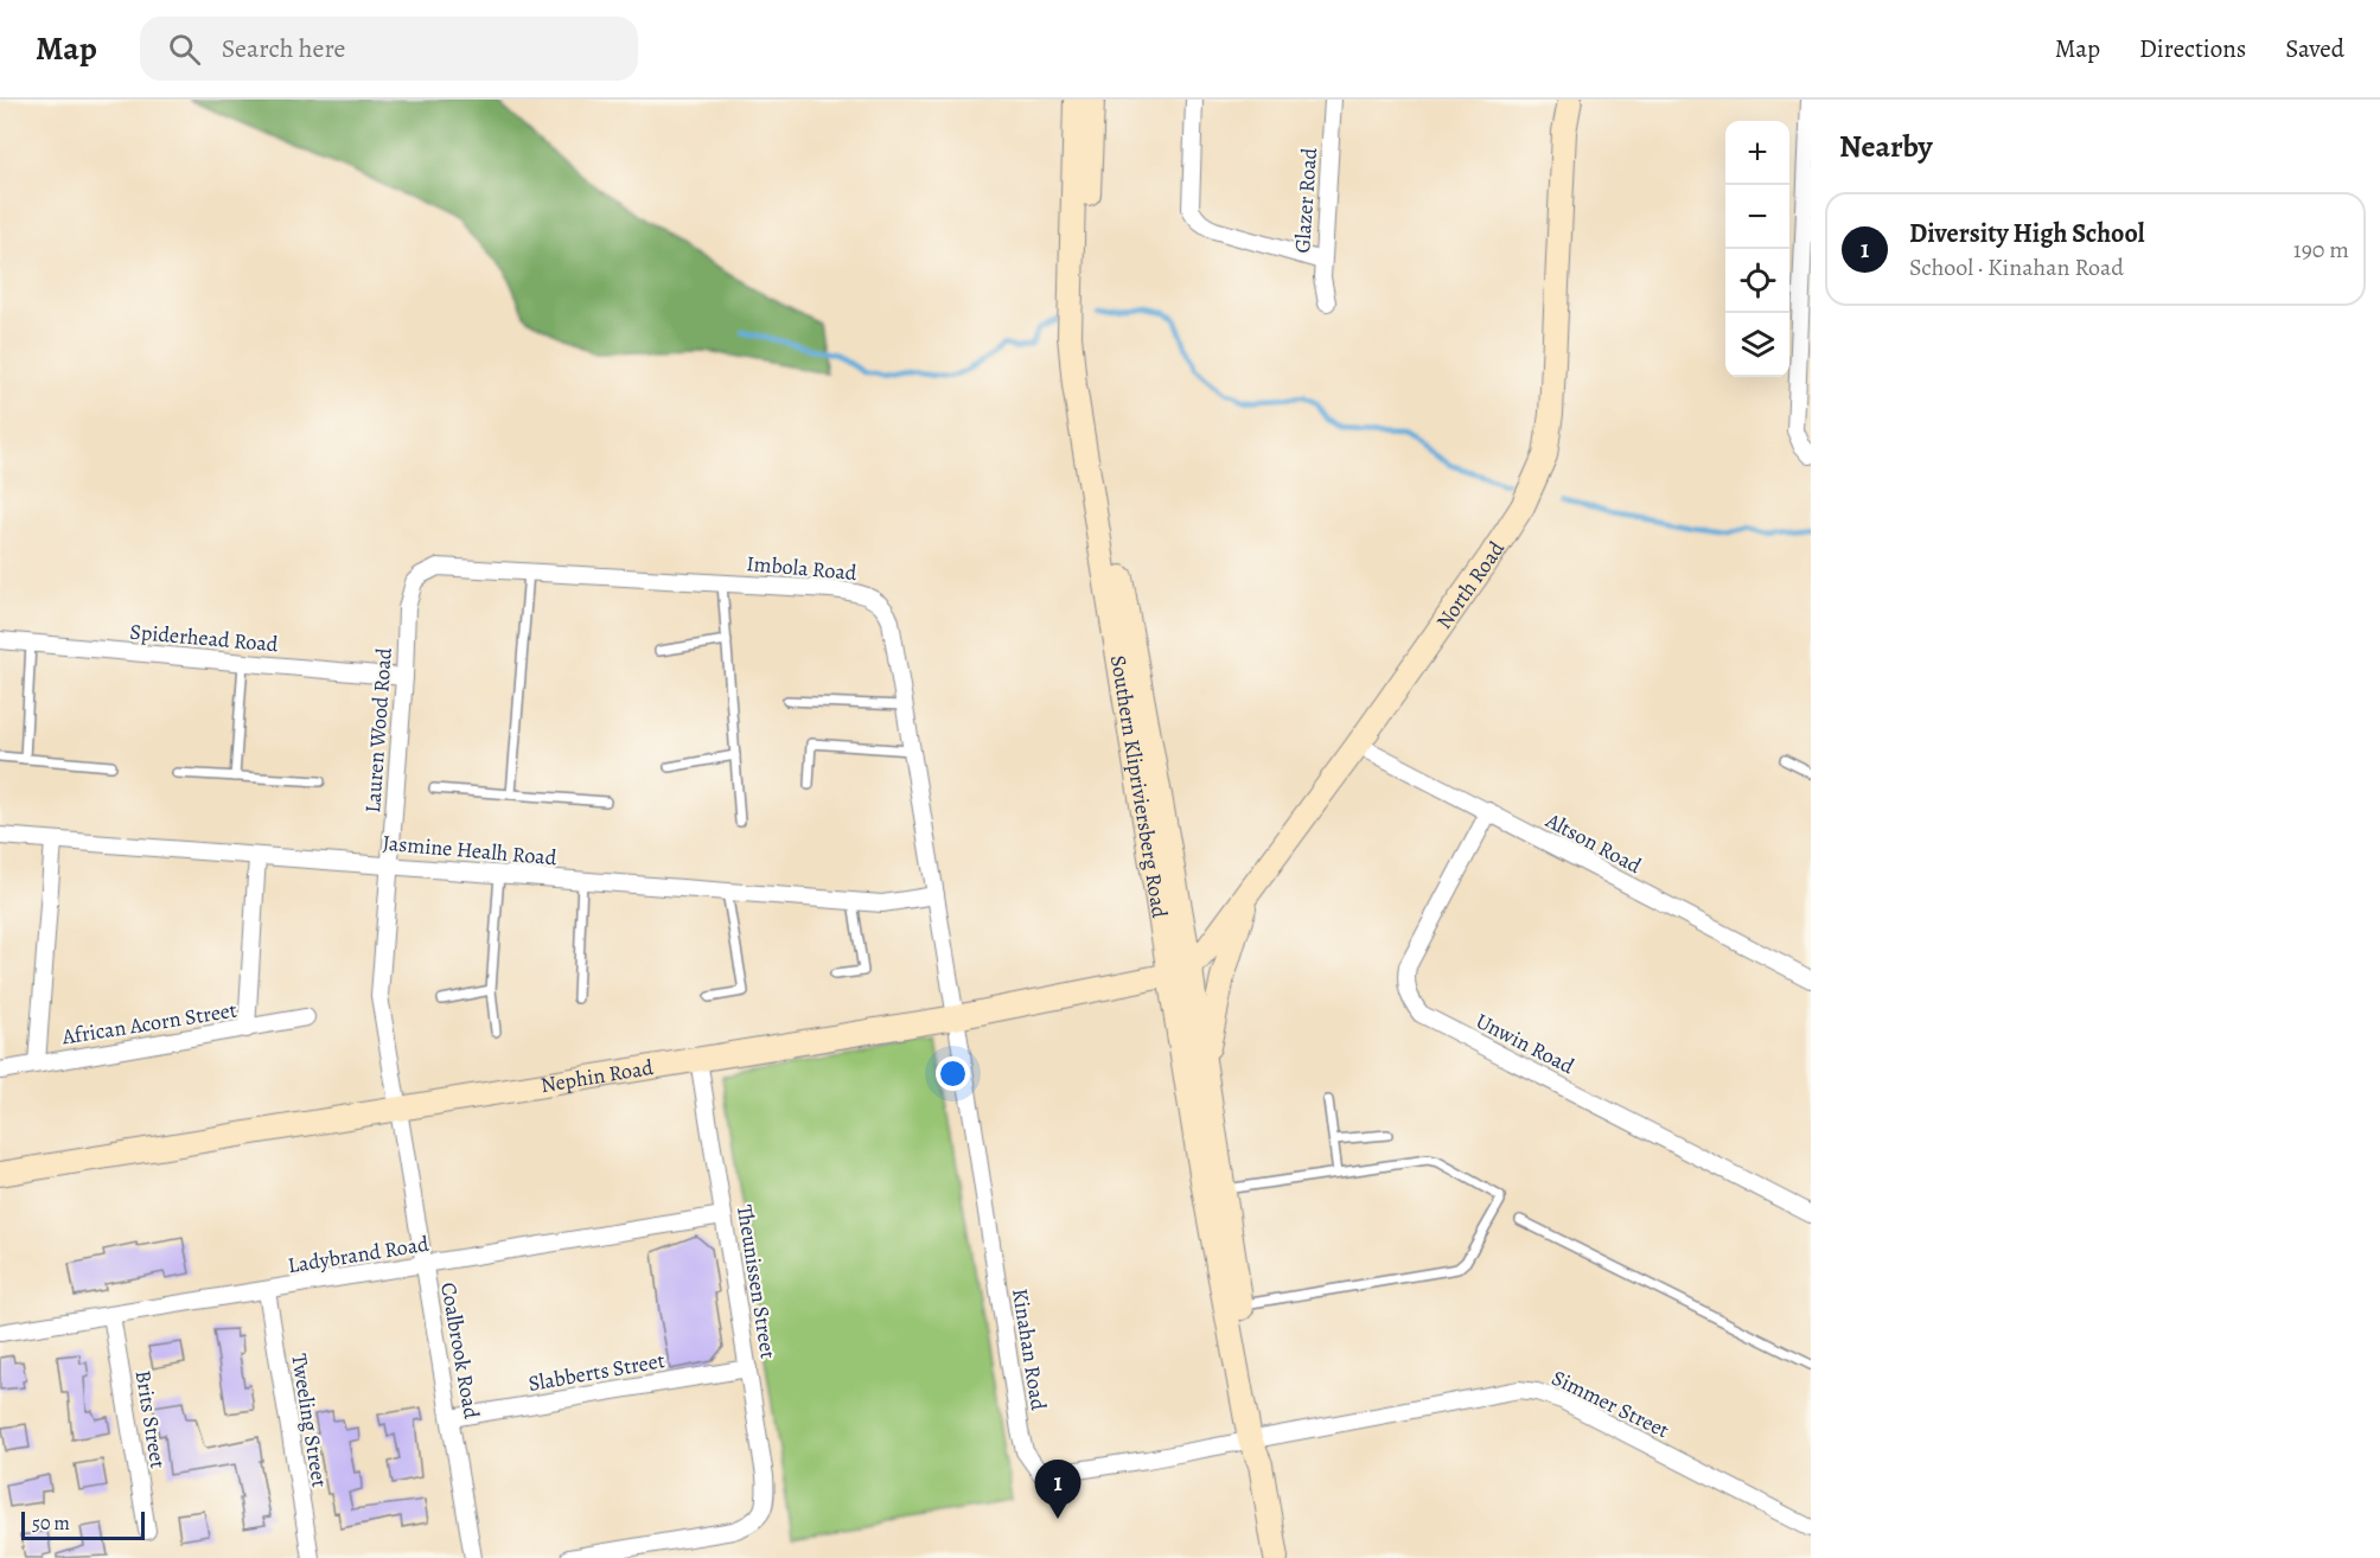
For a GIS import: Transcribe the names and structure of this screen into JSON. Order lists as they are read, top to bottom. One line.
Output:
{"streets":{"main road":["North Road","Southern Klipriviersberg Road","Nephin Road"],"street":["Glazer Road","Imbola Road","Spiderhead Road","Lauren Wood Road","Altson Road","Jasmine Healh Road","African Acorn Street","Unwin Road","Ladybrand Road","Theunissen Street","Kinahan Road","Coalbrook Road","Slabberts Street","Simmer Street","Brits Street","Tweeling Street"]},"crossings":[["Imbola Road","Lauren Wood Road"],["Imbola Road","Jasmine Healh Road"],["Imbola Road","Nephin Road"],["Imbola Road","Kinahan Road"],["North Road","Southern Klipriviersberg Road"],["North Road","Altson Road"],["North Road","Nephin Road"],["Spiderhead Road","Lauren Wood Road"],["Lauren Wood Road","Jasmine Healh Road"],["Lauren Wood Road","Nephin Road"],["Lauren Wood Road","Coalbrook Road"],["Southern Klipriviersberg Road","Nephin Road"],["Southern Klipriviersberg Road","Kinahan Road"],["Southern Klipriviersberg Road","Simmer Street"],["Altson Road","Unwin Road"],["Nephin Road","Theunissen Street"],["Nephin Road","Kinahan Road"],["Nephin Road","Coalbrook Road"],["Ladybrand Road","Theunissen Street"],["Ladybrand Road","Coalbrook Road"],["Ladybrand Road","Brits Street"],["Ladybrand Road","Tweeling Street"],["Theunissen Street","Slabberts Street"],["Kinahan Road","Simmer Street"],["Coalbrook Road","Slabberts Street"]],"scale_bar":"50 m","page":{"header":"Map","search":"Search here","nav":["Map","Directions","Saved"],"heading":"Nearby","map_buttons":["+","−"],"list":[{"mark":"1","name":"Diversity High School","note":"School · Kinahan Road","value":"190 m"}],"pins":"1","scale":"50 m"}}
